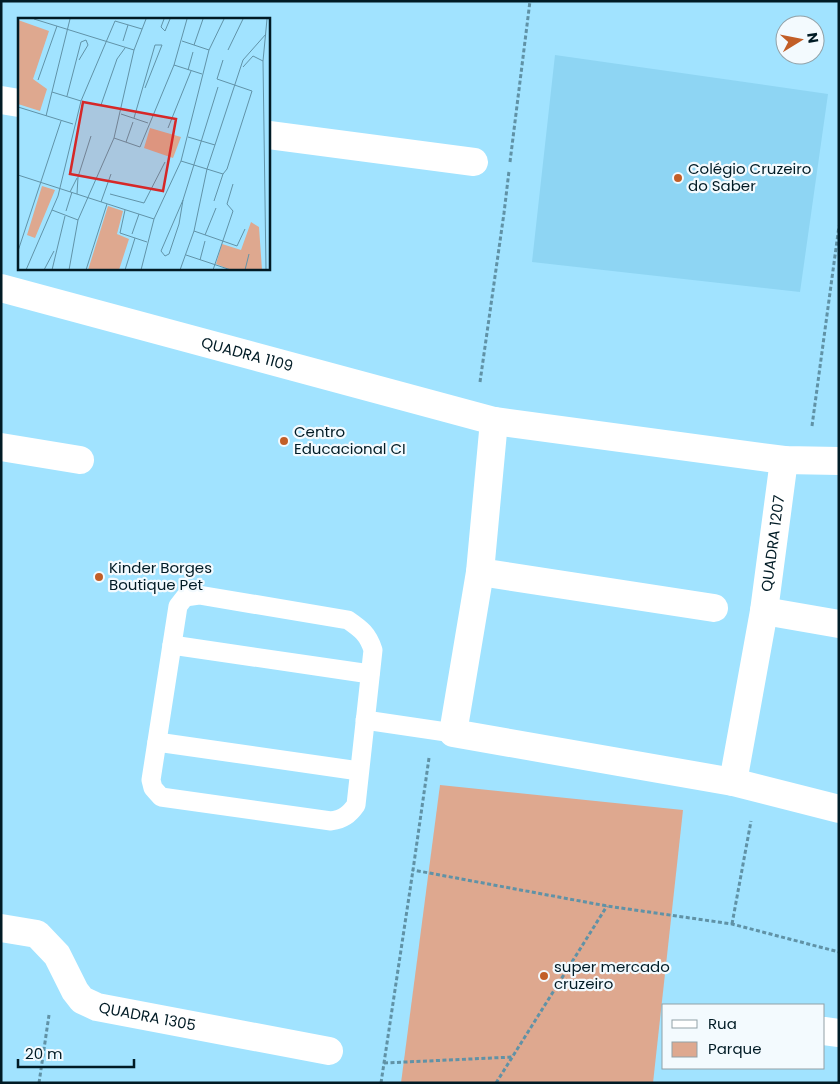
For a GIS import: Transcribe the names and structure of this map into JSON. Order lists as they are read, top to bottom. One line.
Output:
{"streets":{"street":["QUADRA 1109","QUADRA 1207","QUADRA 1305"]},"places":["Colégio Cruzeiro do Saber","Centro Educacional CI","Kinder Borges Boutique Pet","super mercado cruzeiro"],"legend":["Rua","Parque"],"scale_bar":"20 m","north":"right"}
